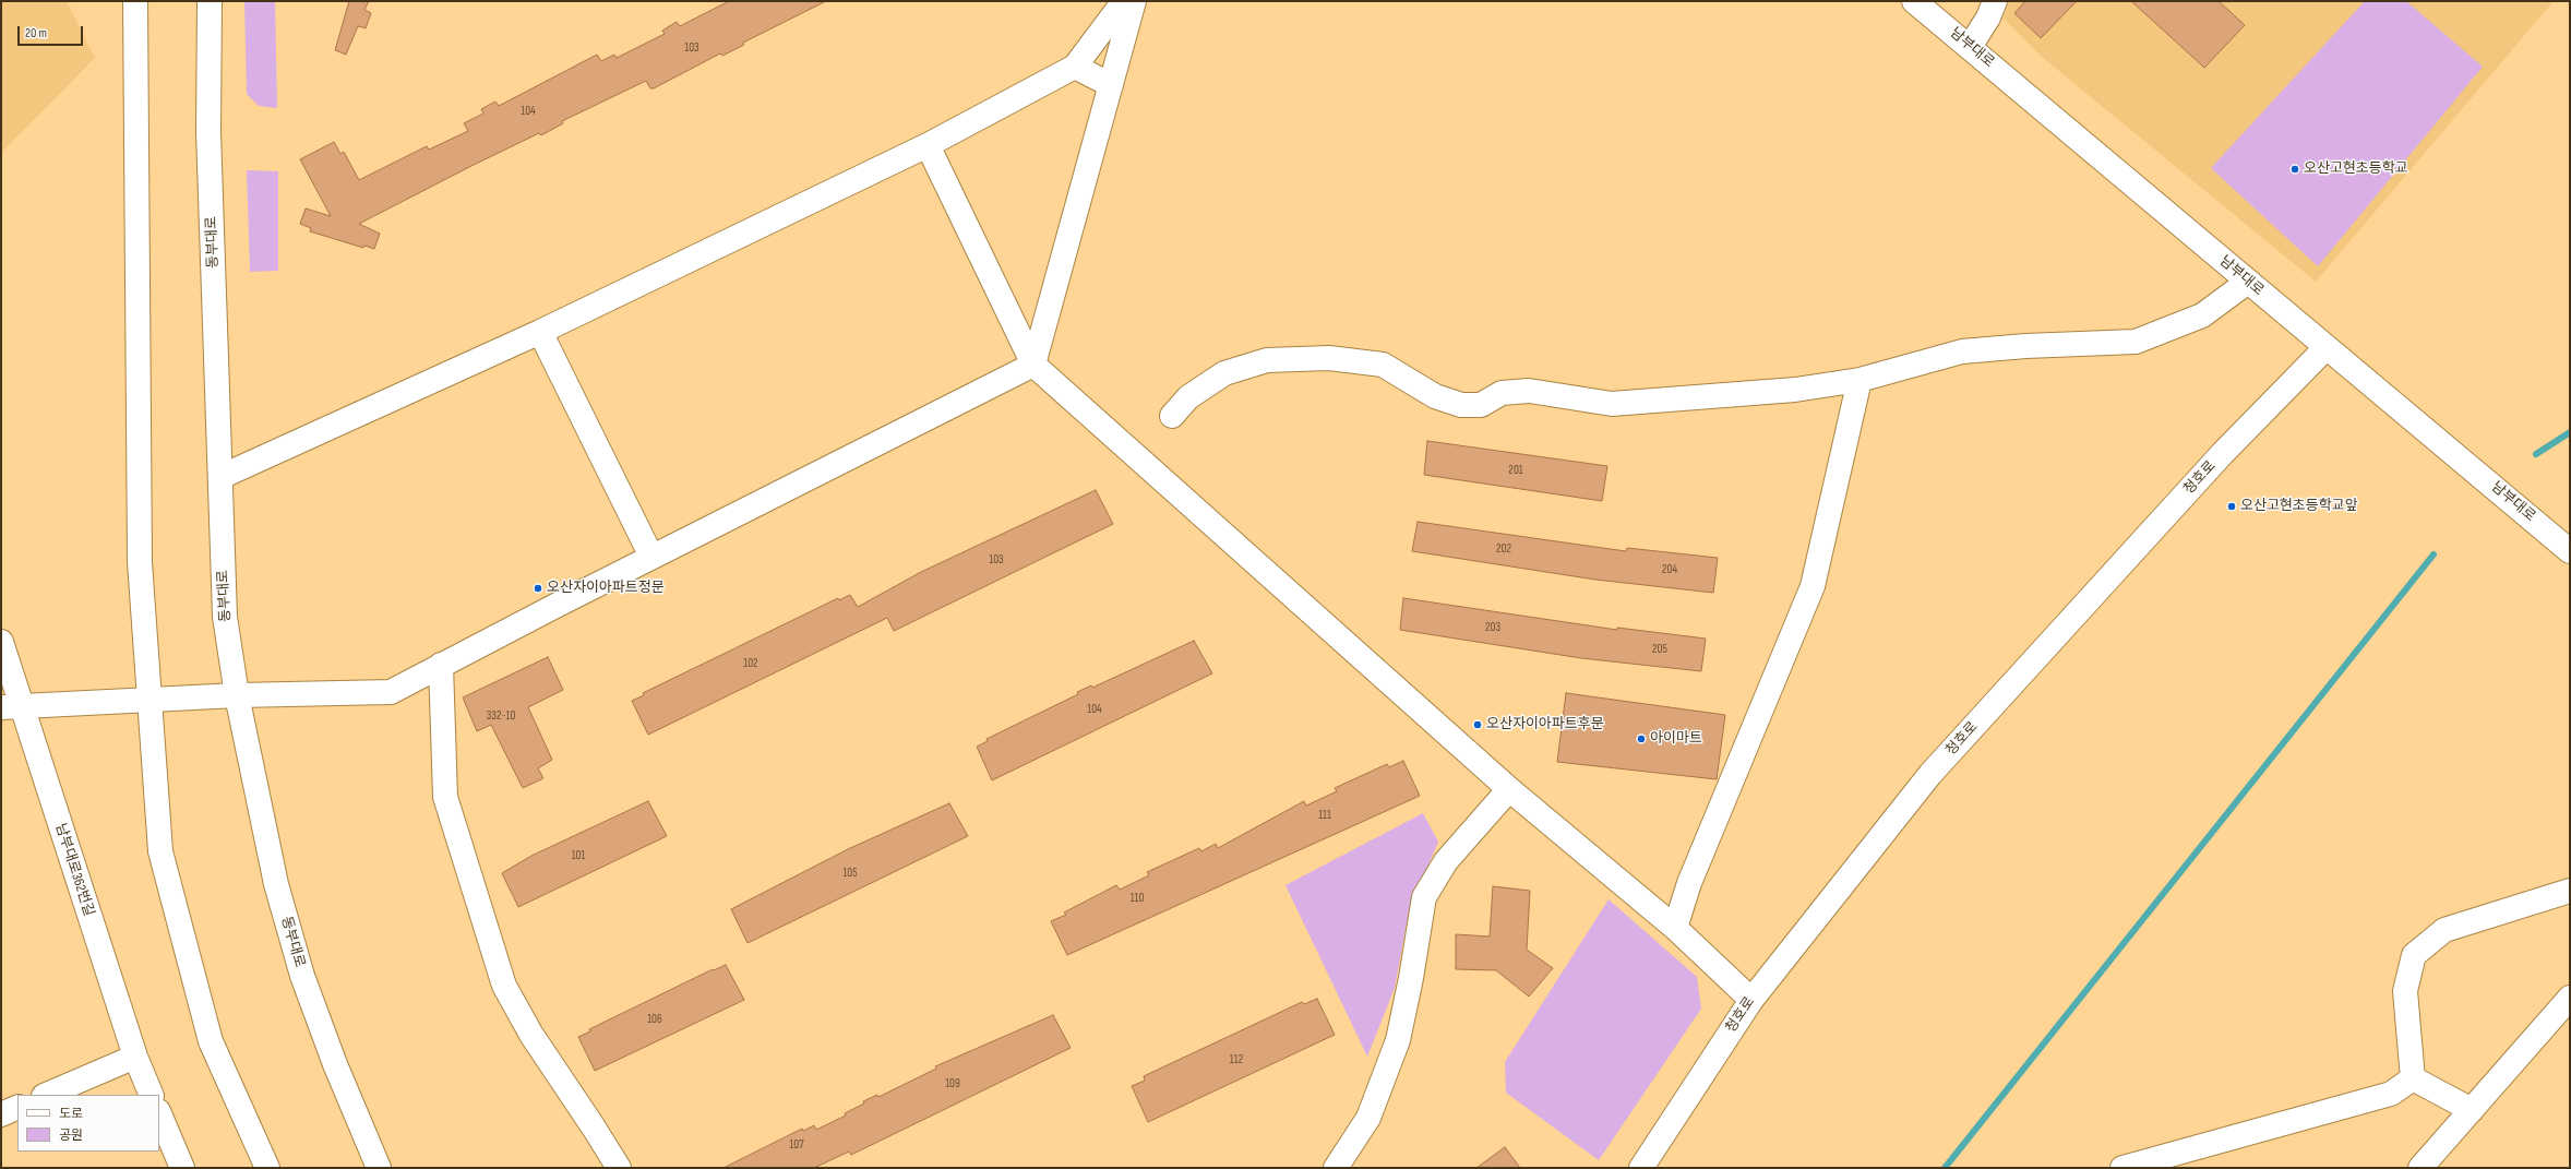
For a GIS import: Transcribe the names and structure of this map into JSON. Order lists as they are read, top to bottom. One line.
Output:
{"streets":{"street":["남부대로","동부대로","청호로","남부대로362번길"]},"crossings":[["남부대로","청호로"]],"places":["오산고현초등학교","오산고현초등학교앞","오산자이아파트정문","오산자이아파트후문","아이마트"],"house_numbers":["103","104","201","202","103","204","203","205","102","104","332-10","111","101","105","110","106","112","109","107"],"legend":["도로","공원"],"scale_bar":"20 m"}
